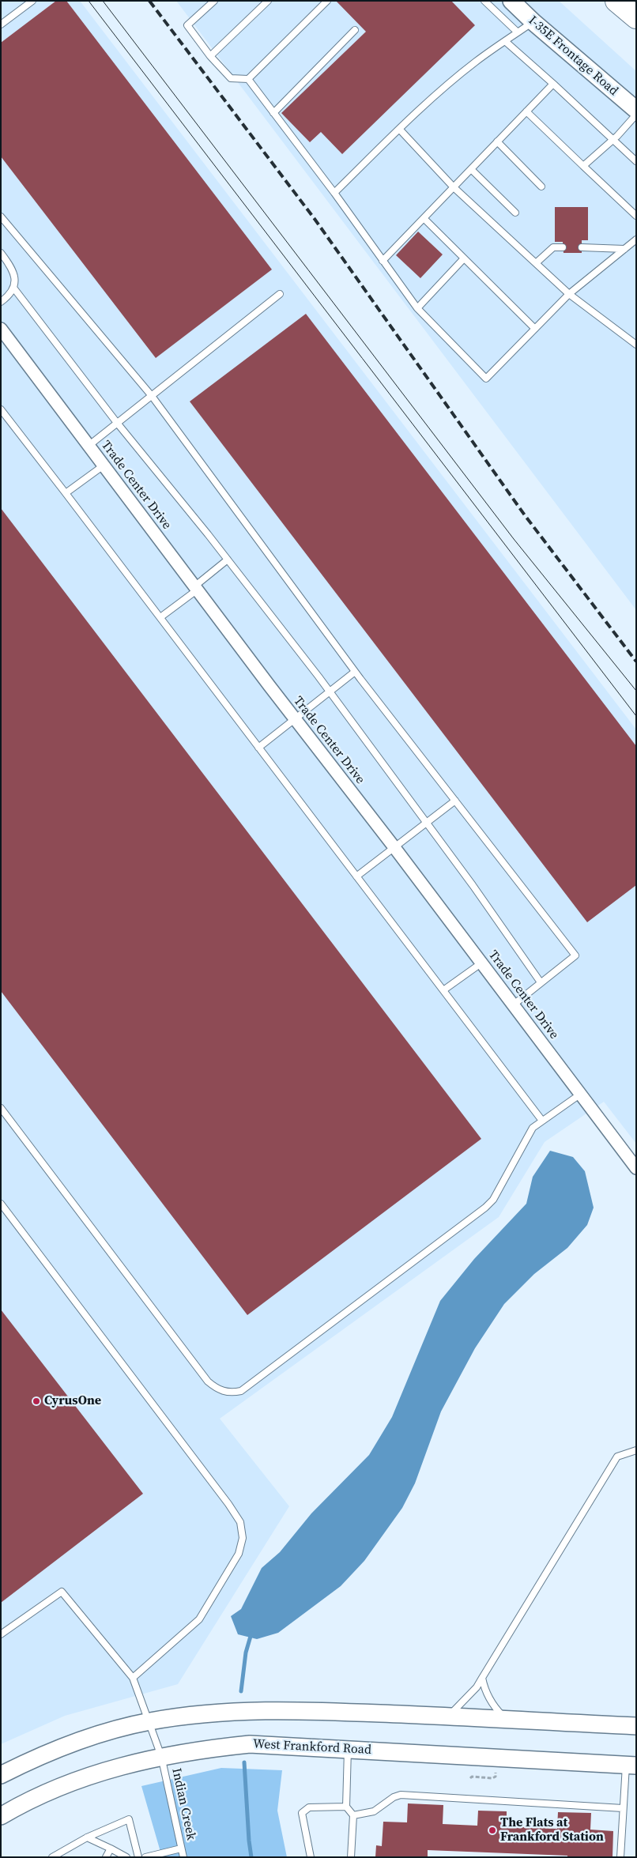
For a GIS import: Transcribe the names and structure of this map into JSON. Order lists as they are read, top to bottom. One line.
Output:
{"streets":{"main road":["I-35E Frontage Road","West Frankford Road"],"street":["Trade Center Drive"],"lane":["Indian Creek"]},"crossings":[["West Frankford Road","Indian Creek"]],"places":["CyrusOne","The Flats at Frankford Station"]}
